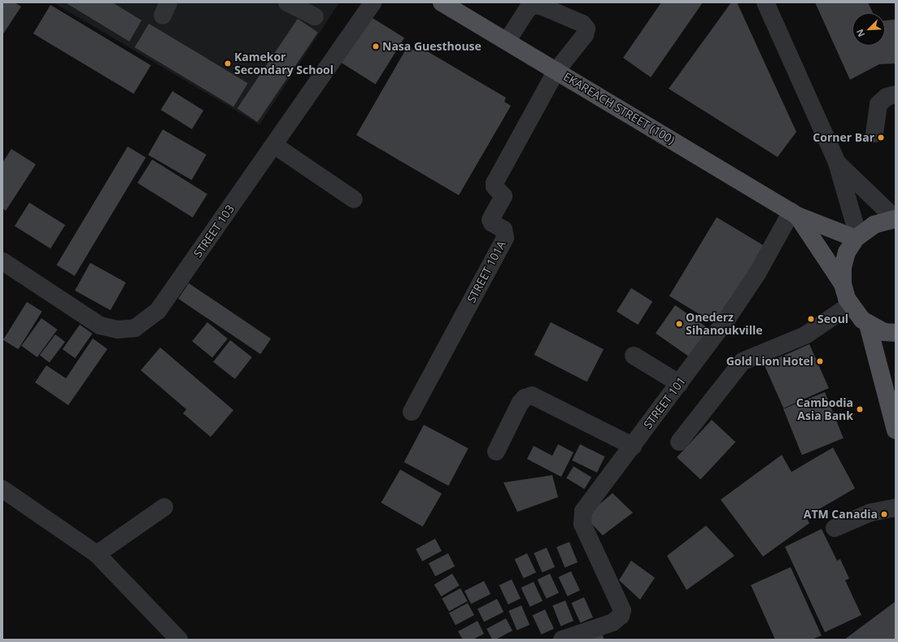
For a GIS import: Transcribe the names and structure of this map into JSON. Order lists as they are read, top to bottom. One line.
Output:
{"streets":{"main road":["EKAREACH STREET (100)"],"street":["STREET 103","STREET 101A","STREET 101"]},"crossings":[["EKAREACH STREET (100)","STREET 101A"],["EKAREACH STREET (100)","STREET 101"]],"places":["Nasa Guesthouse","Kamekor Secondary School","Corner Bar","Seoul","Onederz Sihanoukville","Gold Lion Hotel","Cambodia Asia Bank","ATM Canadia"],"north":"bottom left"}
